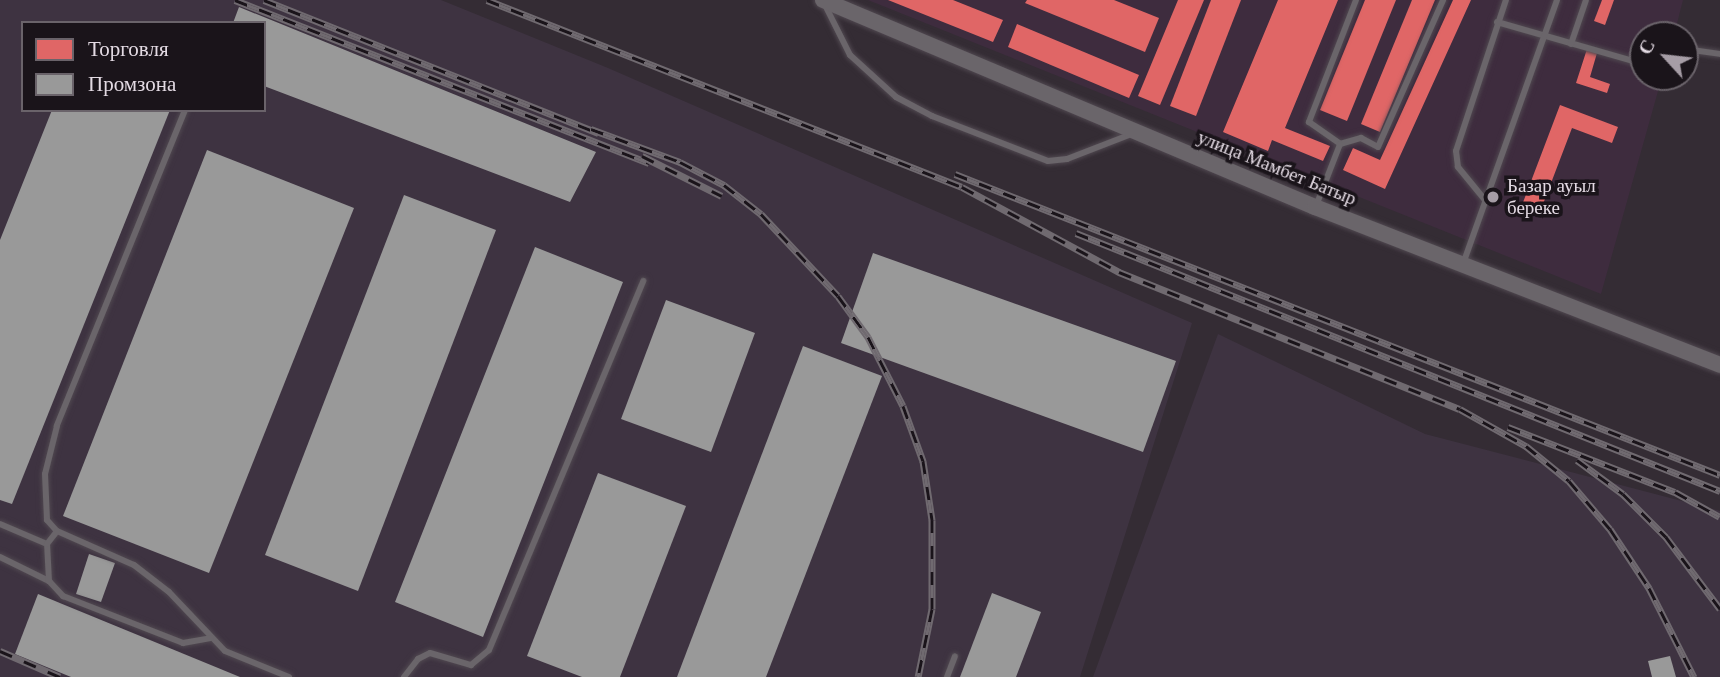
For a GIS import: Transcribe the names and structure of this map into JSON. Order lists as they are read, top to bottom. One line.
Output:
{"streets":{"main road":["улица Мамбет Батыр"]},"places":["Базар ауыл береке"],"legend":["Торговля","Промзона"],"north":"top left"}
